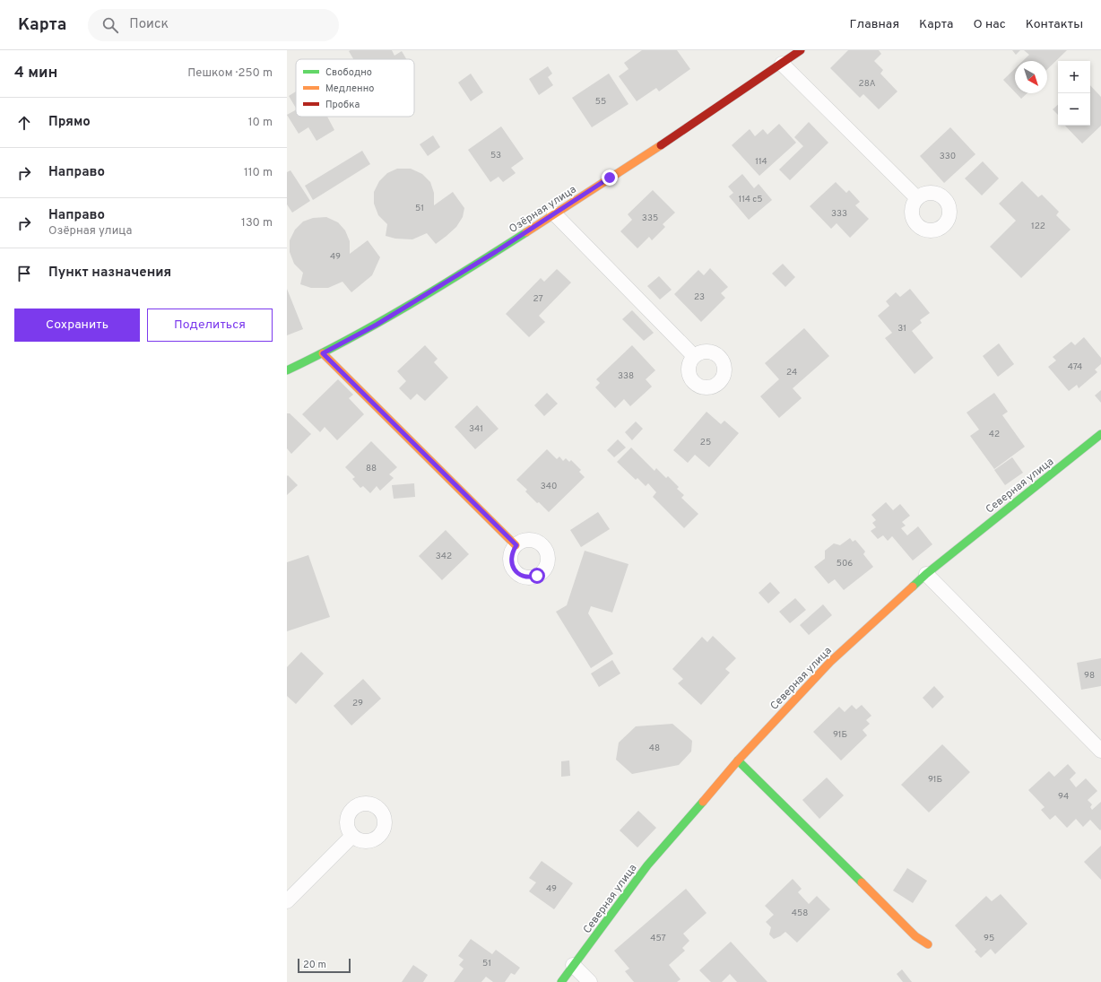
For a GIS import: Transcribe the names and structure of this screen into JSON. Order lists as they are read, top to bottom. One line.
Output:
{"streets":{"street":["Озёрная улица","Северная улица"]},"house_numbers":["28А","55","53","330","114","114 с5","51","333","335","122","49","23","27","31","474","24","338","341","42","25","88","340","342","506","98","29","91Б","48","91Б","94","49","458","457","95","51"],"legend":["Свободно","Медленно","Пробка"],"scale_bar":"20 m","north":"bottom right","page":{"header":"Карта","search":"Поиск","nav":["Главная","Карта","О нас","Контакты"],"heading":["4 мин","Пешком · 250 m"],"map_buttons":["+","−"],"list":[["Прямо","10 m"],["Направо","110 m"],["Направо","Озёрная улица","130 m"],"Пункт назначения"],"buttons":["Сохранить","Поделиться"],"scale":"20 m"}}
